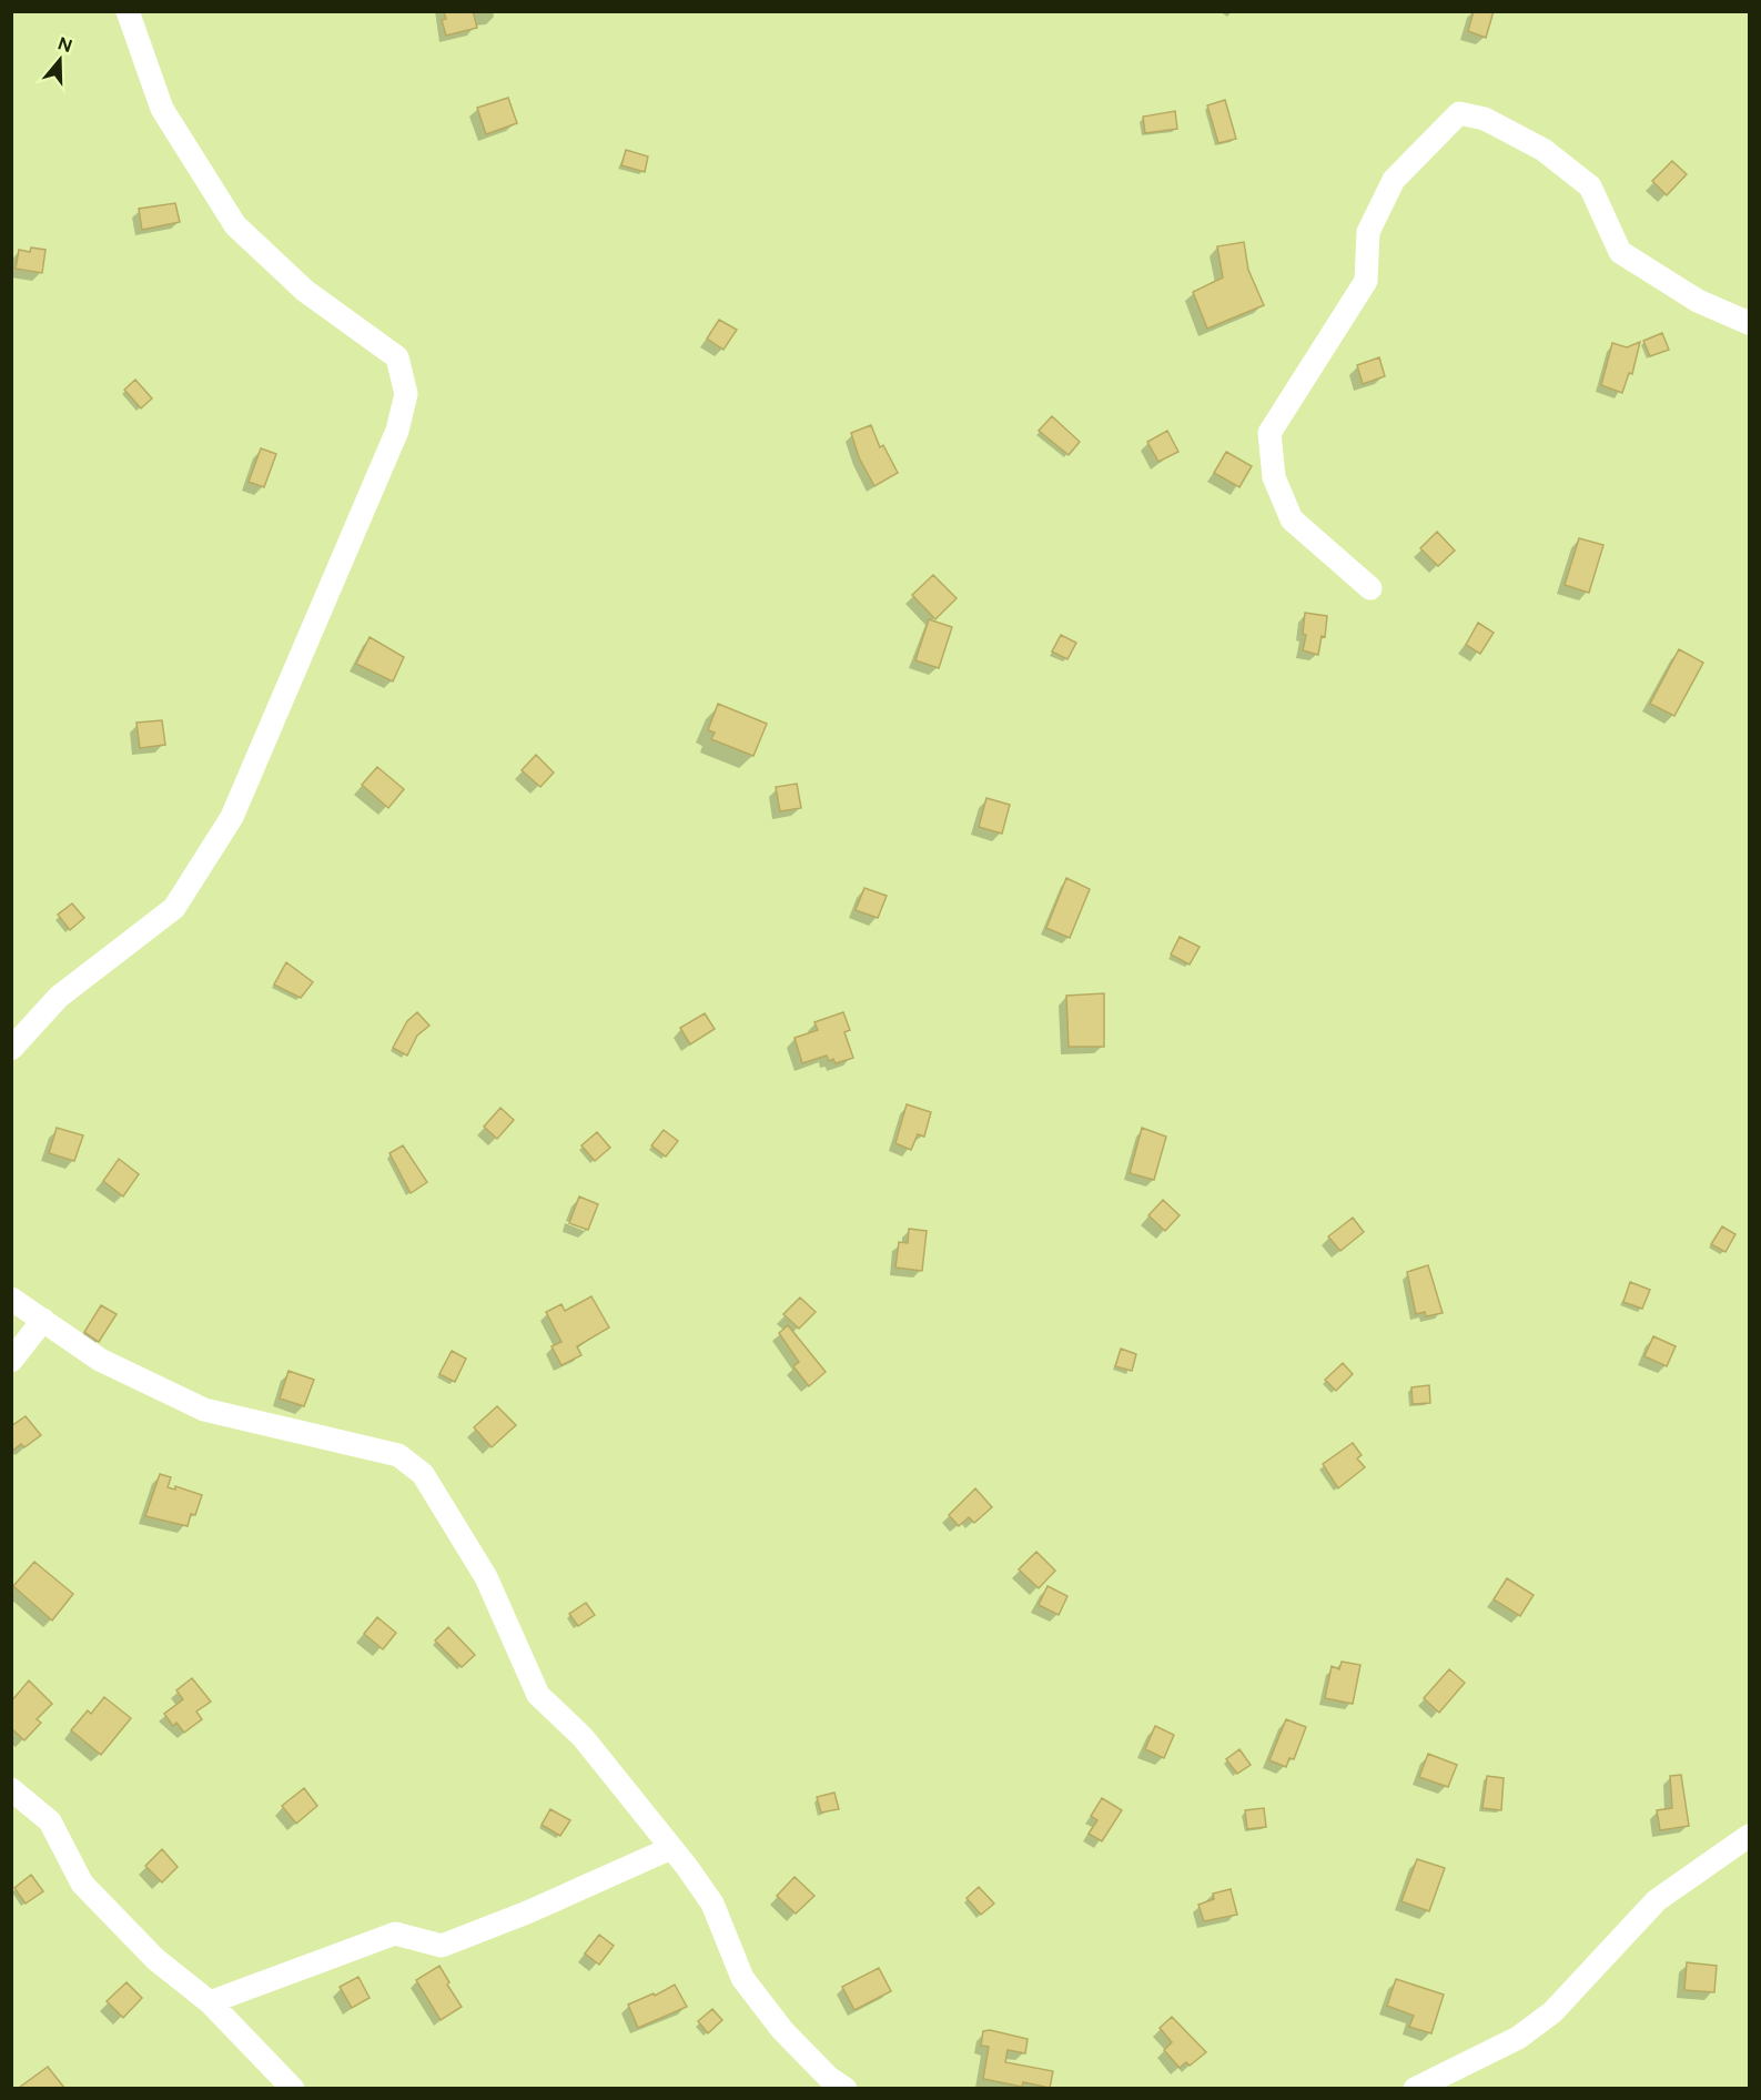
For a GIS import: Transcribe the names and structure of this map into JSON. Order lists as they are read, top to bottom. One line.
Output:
{"north":"top"}
